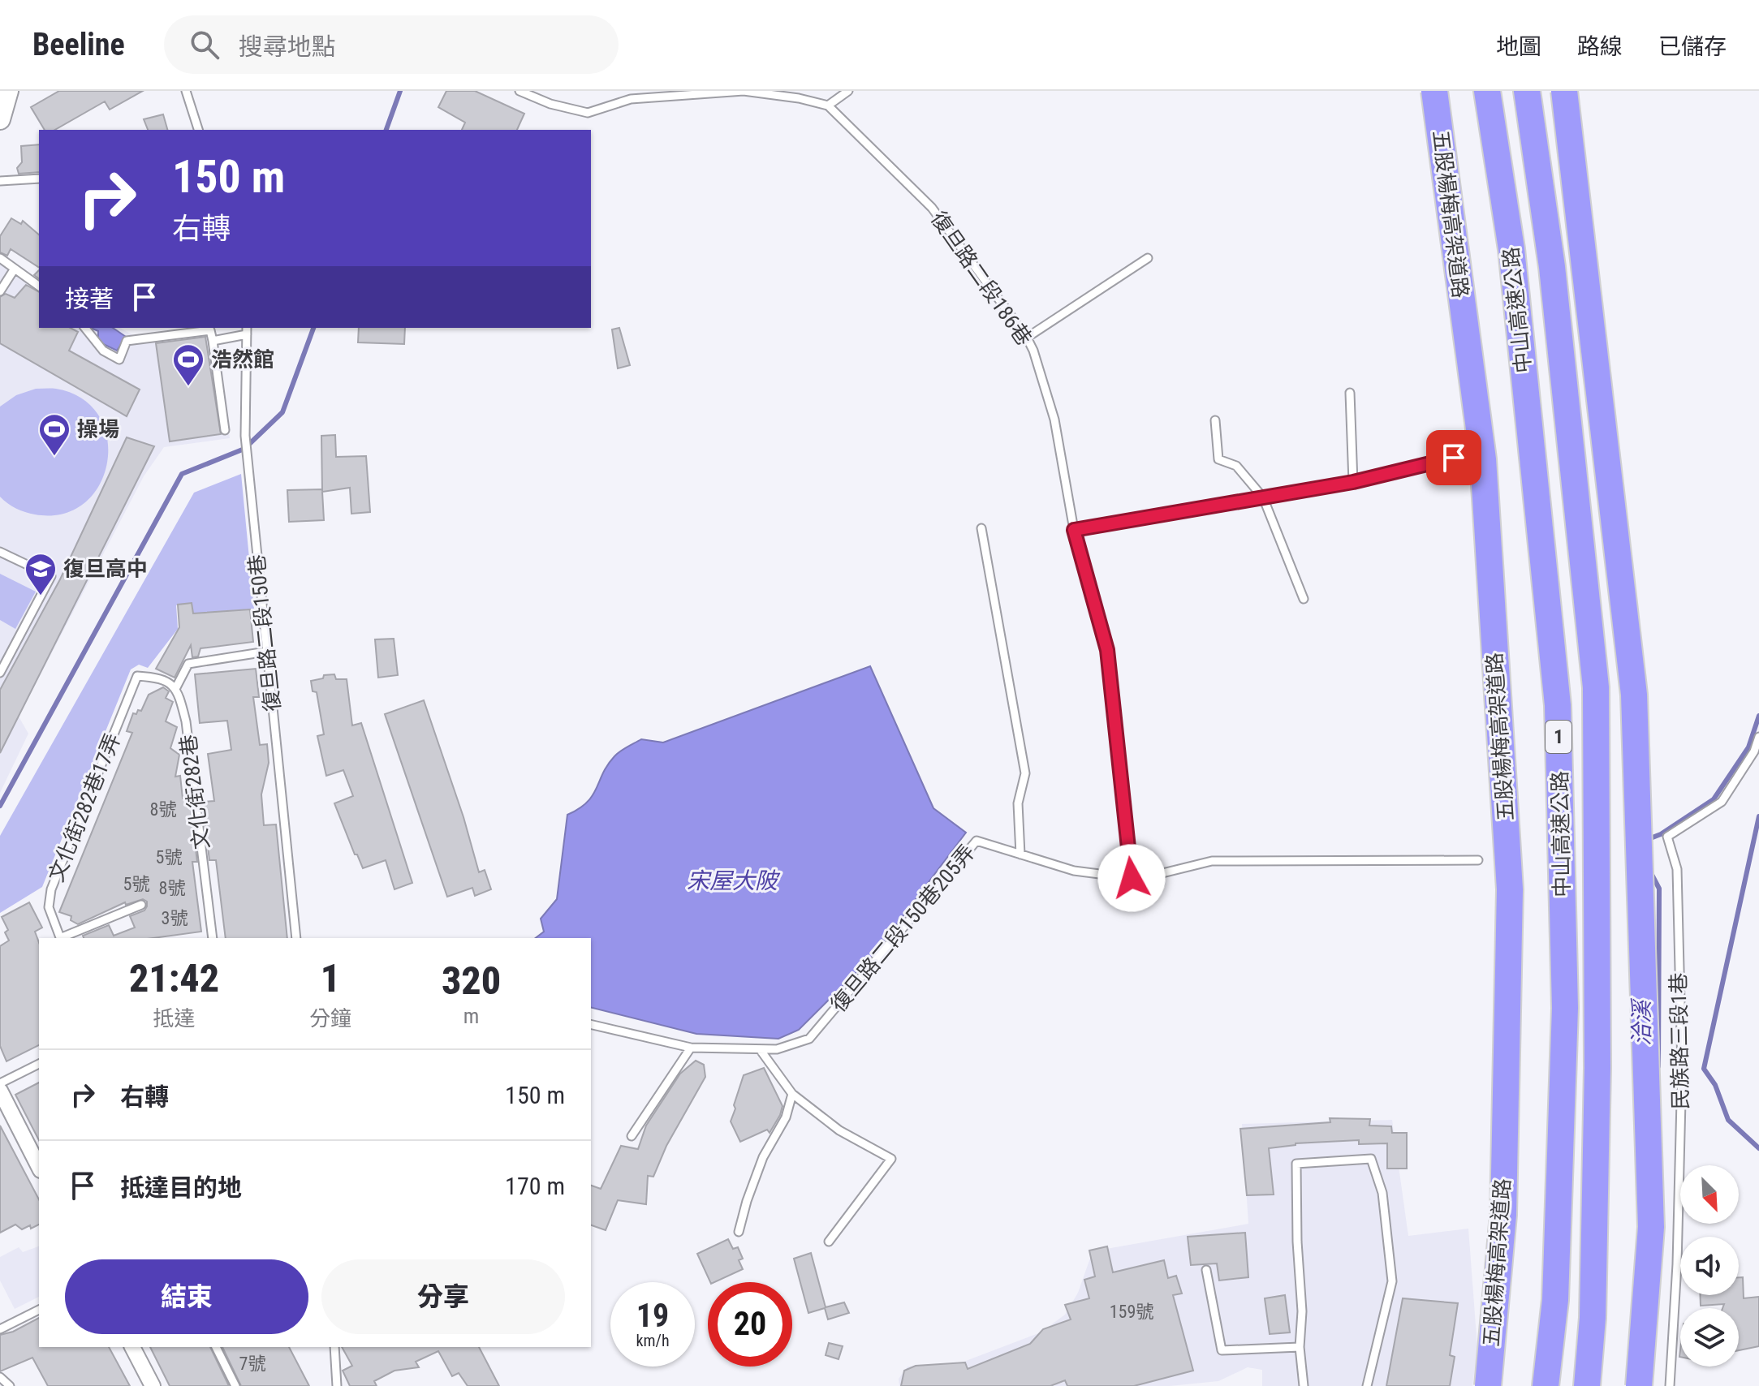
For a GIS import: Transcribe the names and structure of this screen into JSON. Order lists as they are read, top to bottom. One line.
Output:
{"streets":{"highway":["五股楊梅高架道路","中山高速公路","1"],"lane":["復旦路二段186巷","復旦路二段150巷","文化街282巷","文化街282巷17弄","復旦路二段150巷205弄","民族路三段1巷"]},"crossings":[["復旦路二段186巷","復旦路二段150巷205弄"],["文化街282巷","文化街282巷17弄"]],"water":["宋屋大陂","洽溪"],"places":{"sports":["浩然館","操場"],"school or university":["復旦高中"]},"house_numbers":["8號","5號","5號","8號","3號","159號","7號"],"north":"bottom right","page":{"header":"Beeline","search":"搜尋地點","nav":["地圖","路線","已儲存"],"turn":["150 m","右轉"],"then":"接著","eta":["21:42","抵達","1","分鐘","320","m"],"list":[{"name":"右轉","value":"150 m"},{"name":"抵達目的地","value":"170 m"}],"buttons":["結束","分享"],"speed":"19 km/h","limit":"20"}}
